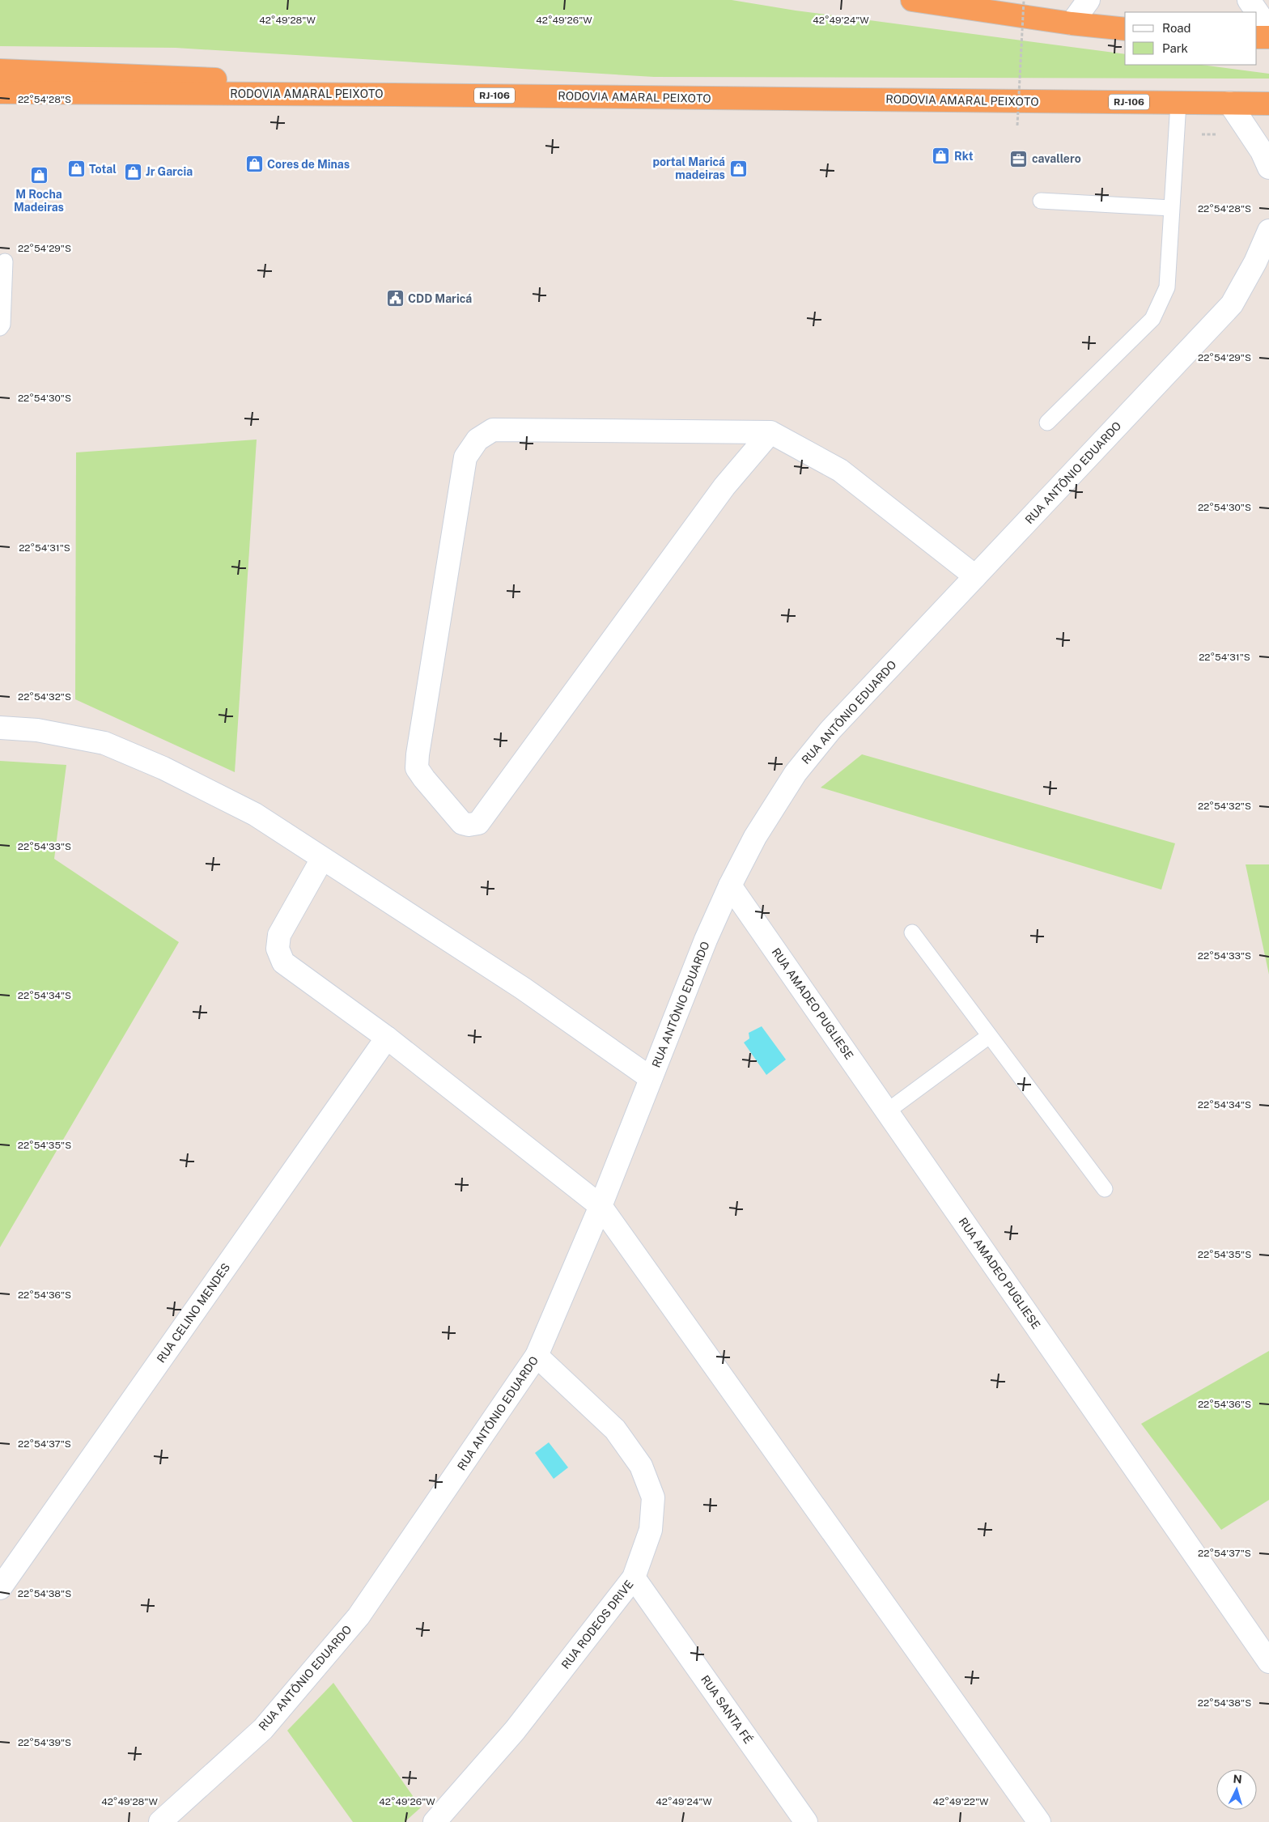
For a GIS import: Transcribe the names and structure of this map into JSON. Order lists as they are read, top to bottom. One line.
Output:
{"streets":{"highway":["RODOVIA AMARAL PEIXOTO","RJ-106"],"street":["RUA ANTÔNIO EDUARDO","RUA AMADEO PUGLIESE","RUA CELINO MENDES","RUA RODEOS DRIVE","RUA SANTA FÉ"]},"crossings":[["RUA ANTÔNIO EDUARDO","RUA AMADEO PUGLIESE"],["RUA ANTÔNIO EDUARDO","RUA RODEOS DRIVE"],["RUA RODEOS DRIVE","RUA SANTA FÉ"]],"places":{"shop":["Rkt","Cores de Minas","portal Maricá madeiras","Total","Jr Garcia","M Rocha Madeiras"],"office":["cavallero"],"public building":["CDD Maricá"]},"legend":["Road","Park"],"north":"top","coordinates":["42°49'28\"W","42°49'26\"W","42°49'24\"W","22°54'28\"S","22°54'29\"S","22°54'30\"S","22°54'31\"S","22°54'32\"S","22°54'33\"S","22°54'34\"S","22°54'35\"S","22°54'36\"S","22°54'37\"S","22°54'38\"S","22°54'39\"S","42°49'22\"W"]}
